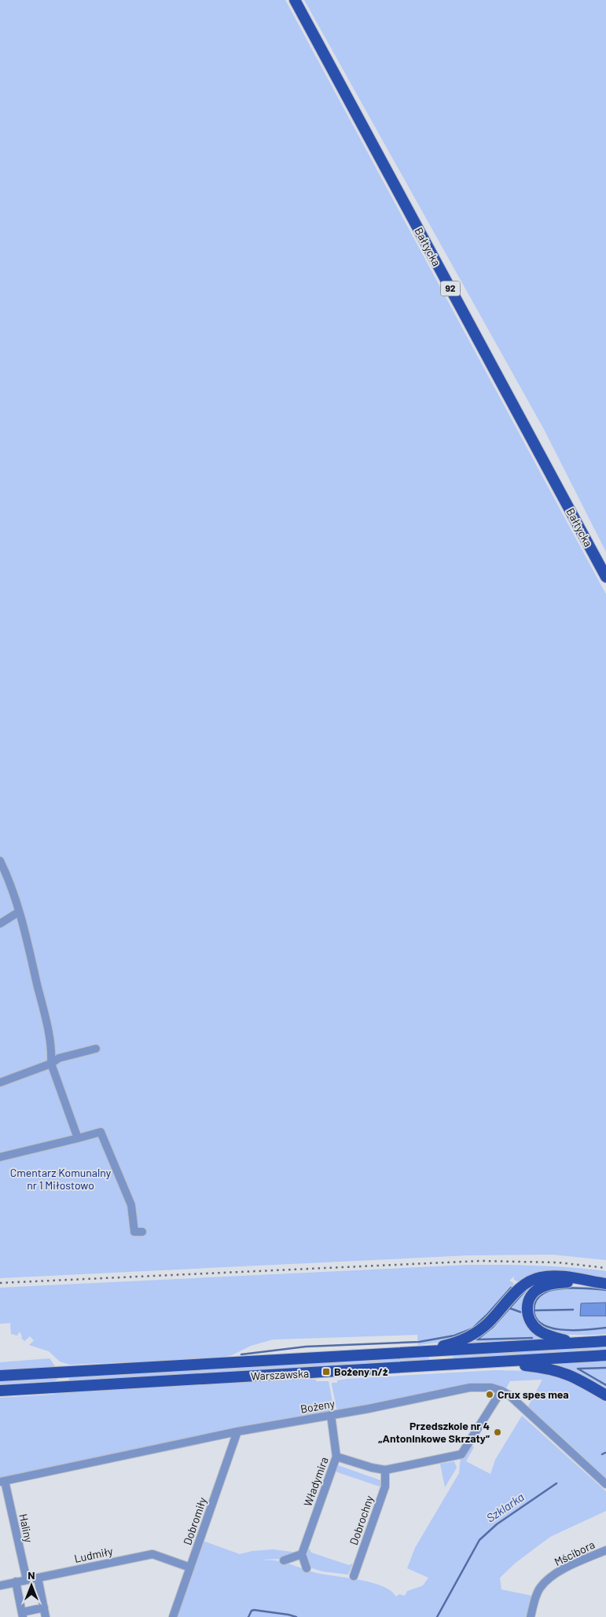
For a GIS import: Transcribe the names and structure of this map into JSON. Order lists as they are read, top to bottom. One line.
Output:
{"streets":{"main road":["Bałtycka","92","Warszawska"],"street":["Bożeny","Władymira","Dobrochny","Dobromiły","Haliny","Mścibora","Ludmiły"]},"crossings":[["Bożeny","Władymira"],["Bożeny","Dobromiły"],["Bożeny","Haliny"],["Dobromiły","Ludmiły"],["Haliny","Ludmiły"]],"water":["Szklarka"],"parks":["Cmentarz Komunalny nr 1 Miłostowo"],"places":{"transit":["Bożeny n/ż"],"other":["Crux spes mea","Przedszkole nr 4 „Antoninkowe Skrzaty”"]},"north":"top"}
